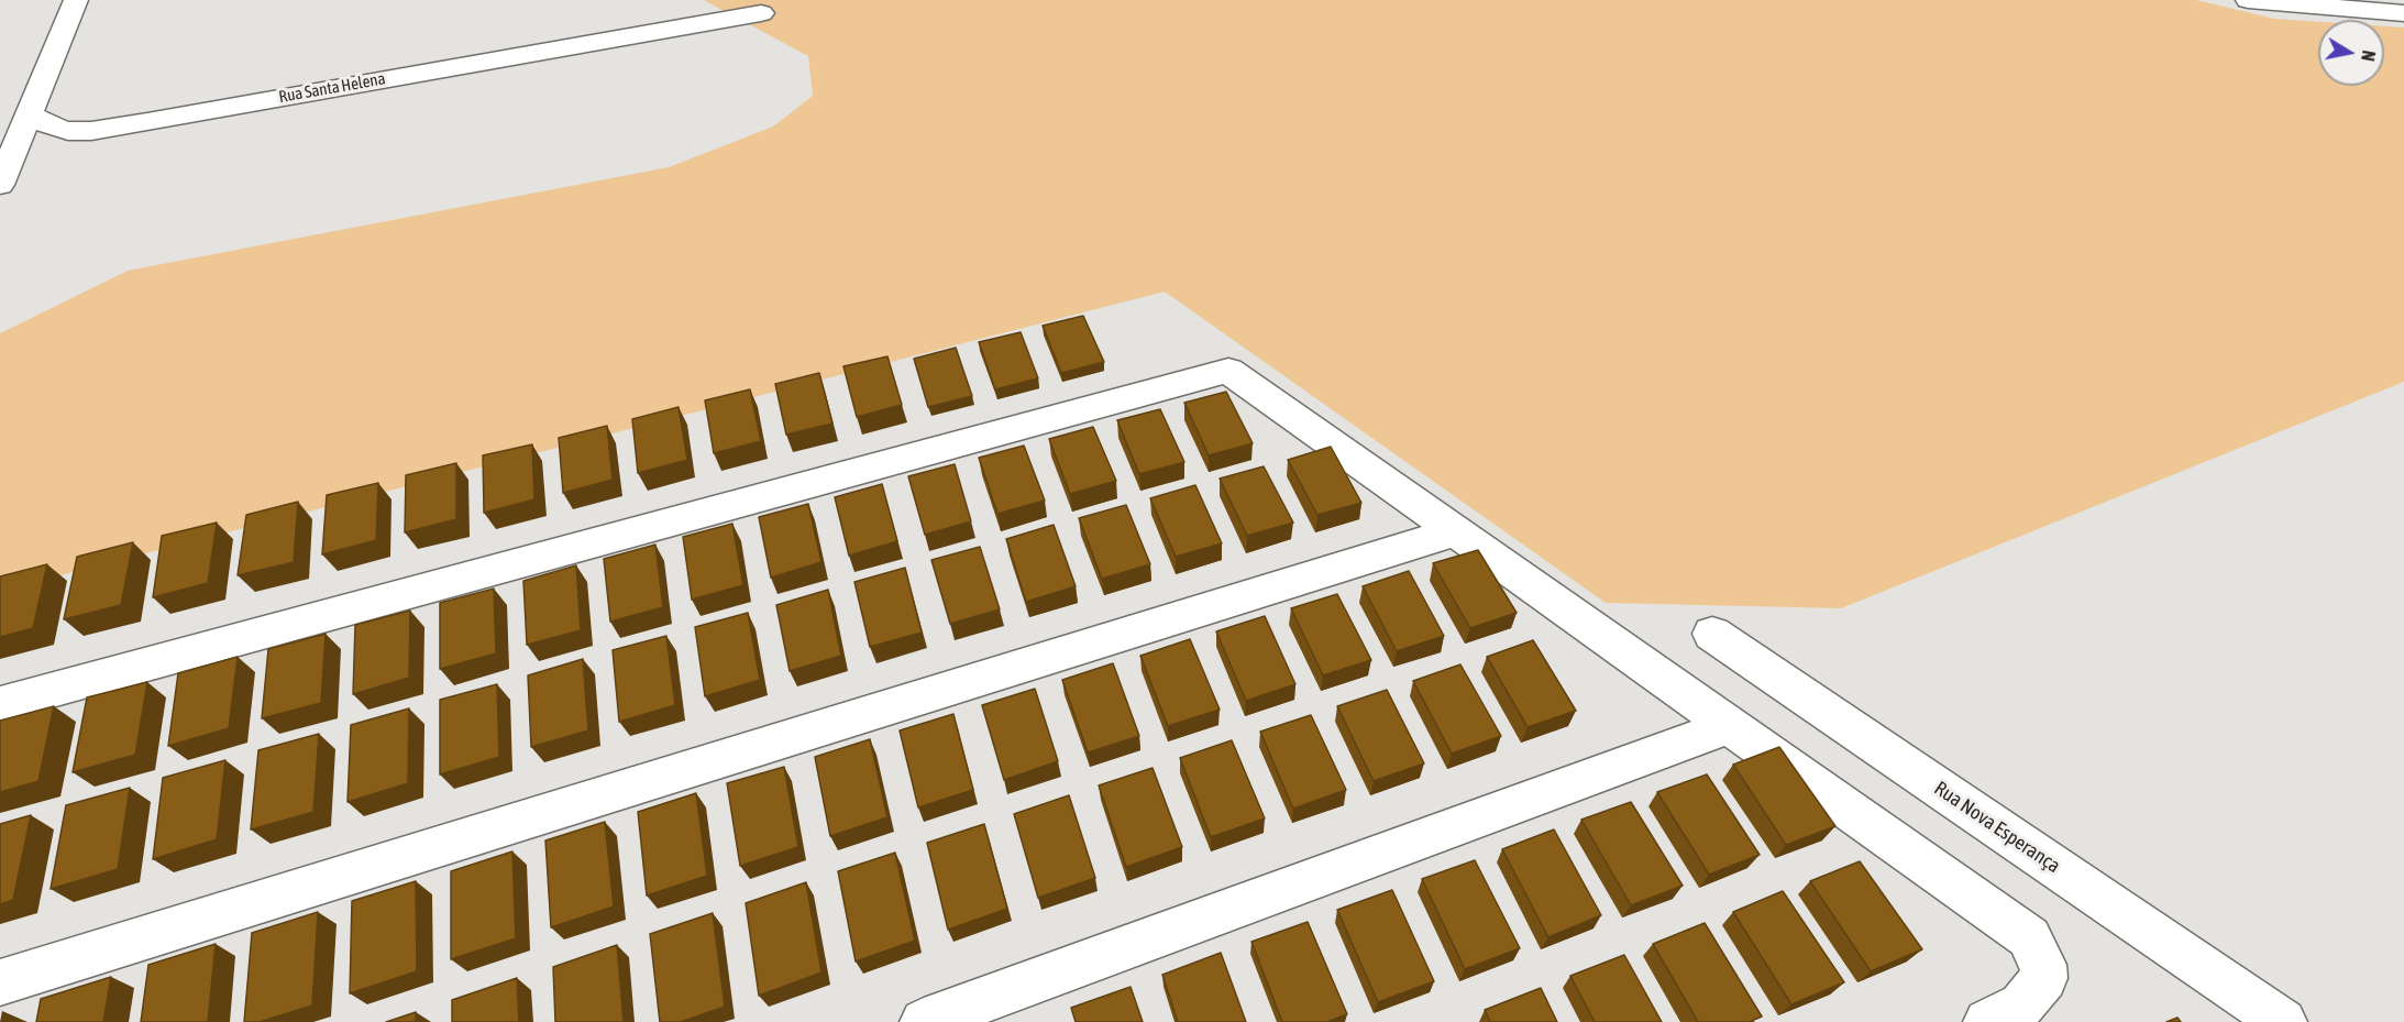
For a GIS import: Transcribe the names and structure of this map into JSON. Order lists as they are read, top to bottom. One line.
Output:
{"streets":{"street":["Rua Santa Helena","Rua Nova Esperança"]},"north":"right"}
